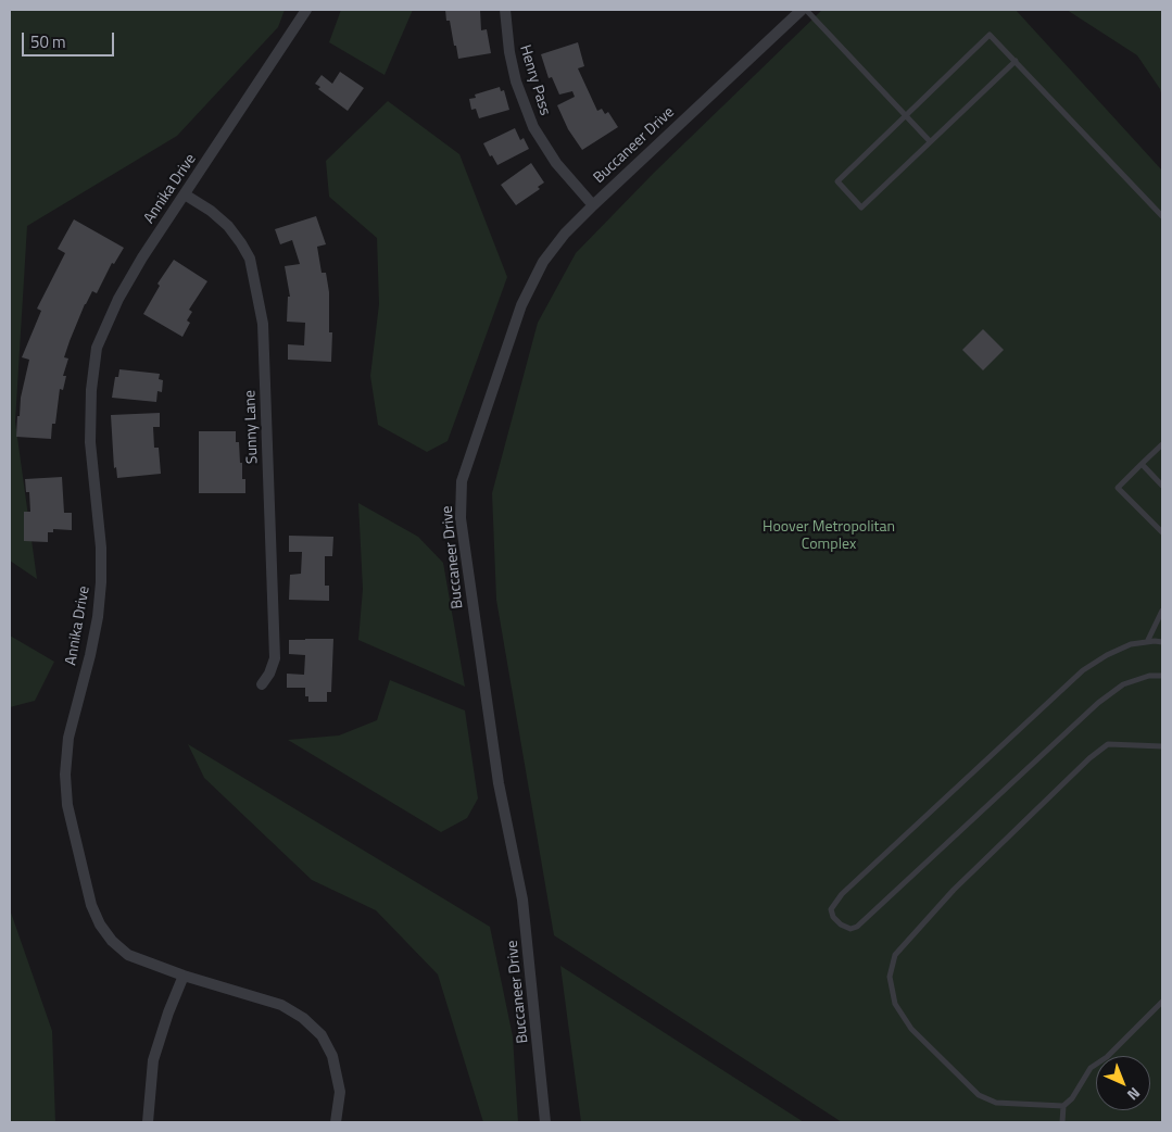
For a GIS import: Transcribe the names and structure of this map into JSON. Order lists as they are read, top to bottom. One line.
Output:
{"streets":{"street":["Henry Pass","Buccaneer Drive","Annika Drive","Sunny Lane"]},"crossings":[["Henry Pass","Buccaneer Drive"],["Annika Drive","Sunny Lane"]],"parks":["Hoover Metropolitan Complex"],"scale_bar":"50 m","north":"bottom right"}
